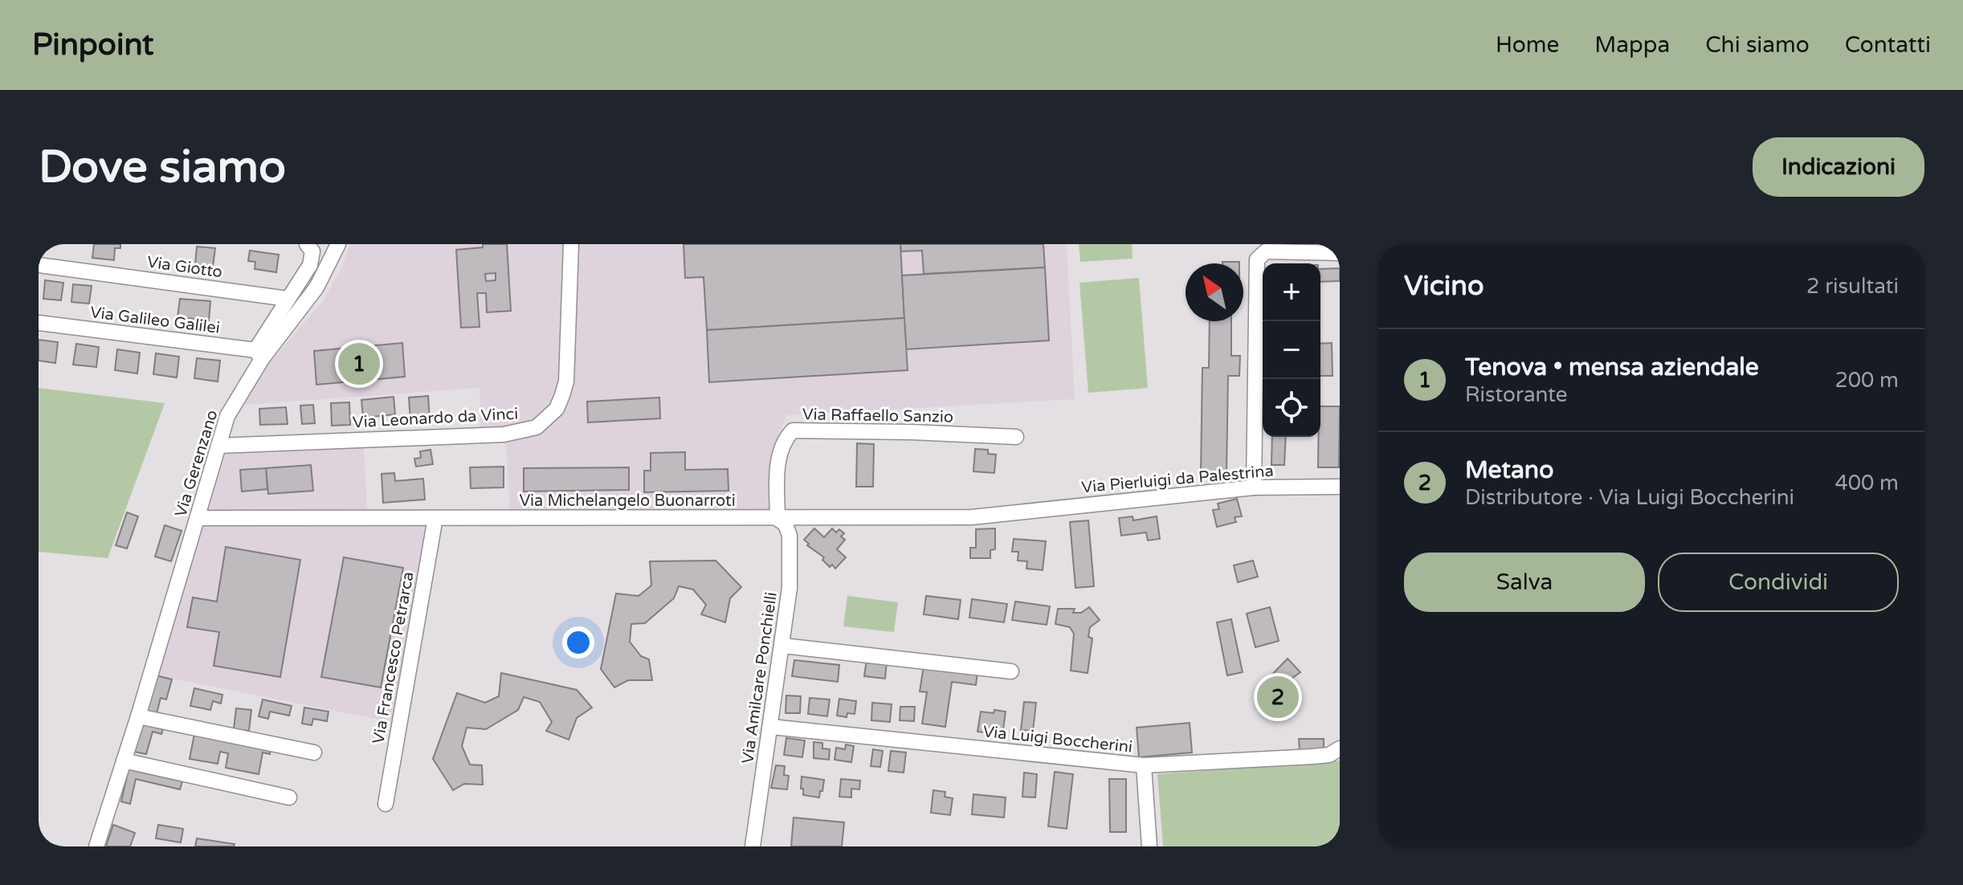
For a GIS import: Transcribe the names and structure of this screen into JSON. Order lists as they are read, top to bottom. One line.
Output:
{"streets":{"street":["Via Giotto","Via Galileo Galilei","Via Raffaello Sanzio","Via Leonardo da Vinci","Via Gerenzano","Via Pierluigi da Palestrina","Via Michelangelo Buonarroti","Via Francesco Petrarca","Via Amilcare Ponchielli","Via Luigi Boccherini"]},"crossings":[["Via Galileo Galilei","Via Gerenzano"],["Via Raffaello Sanzio","Via Michelangelo Buonarroti"],["Via Raffaello Sanzio","Via Amilcare Ponchielli"],["Via Leonardo da Vinci","Via Gerenzano"],["Via Gerenzano","Via Michelangelo Buonarroti"],["Via Pierluigi da Palestrina","Via Michelangelo Buonarroti"],["Via Michelangelo Buonarroti","Via Francesco Petrarca"],["Via Michelangelo Buonarroti","Via Amilcare Ponchielli"],["Via Amilcare Ponchielli","Via Luigi Boccherini"]],"north":"top left","page":{"header":"Pinpoint","nav":["Home","Mappa","Chi siamo","Contatti"],"buttons":["Indicazioni",["Salva","Condividi"]],"title":"Dove siamo","heading":["Vicino","2 risultati"],"map_buttons":["+","−"],"list":[{"mark":"1","name":"Tenova • mensa aziendale","note":"Ristorante","value":"200 m"},{"mark":"2","name":"Metano","note":"Distributore · Via Luigi Boccherini","value":"400 m"}],"pins":["1","2"]}}
